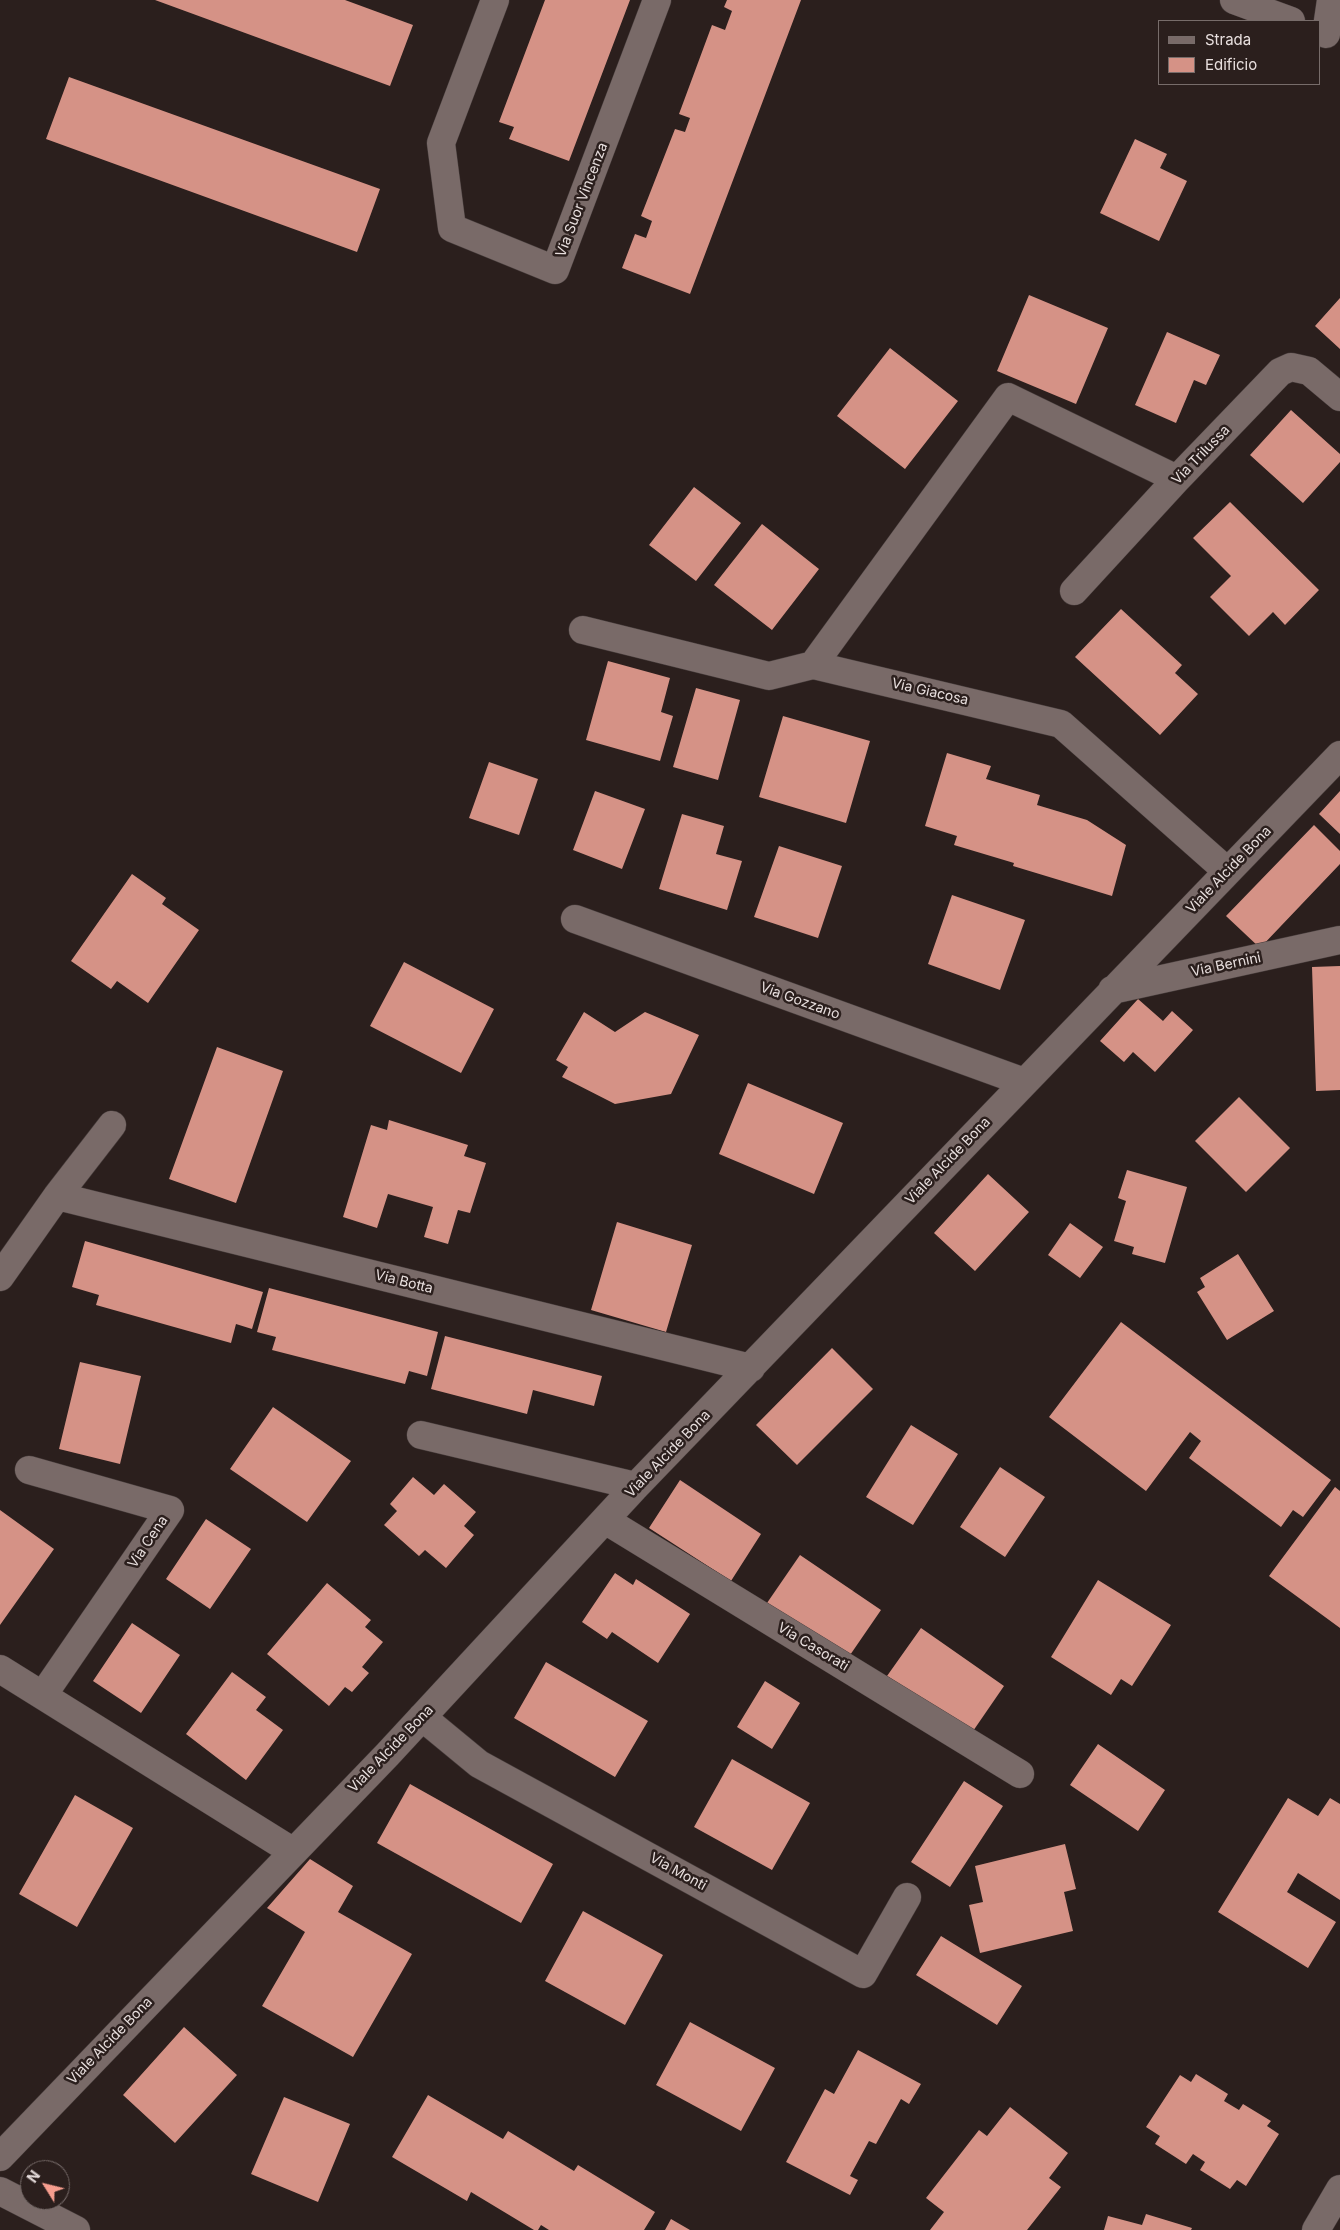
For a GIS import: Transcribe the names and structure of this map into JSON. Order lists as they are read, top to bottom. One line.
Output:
{"streets":{"street":["Via Suor Vincenza","Via Trilussa","Via Giacosa","Viale Alcide Bona","Via Bernini","Via Gozzano","Via Botta","Via Cena","Via Casorati","Via Monti"]},"crossings":[["Via Giacosa","Viale Alcide Bona"],["Viale Alcide Bona","Via Bernini"],["Viale Alcide Bona","Via Gozzano"],["Viale Alcide Bona","Via Botta"],["Viale Alcide Bona","Via Casorati"],["Viale Alcide Bona","Via Monti"]],"legend":["Strada","Edificio"],"north":"top left"}
